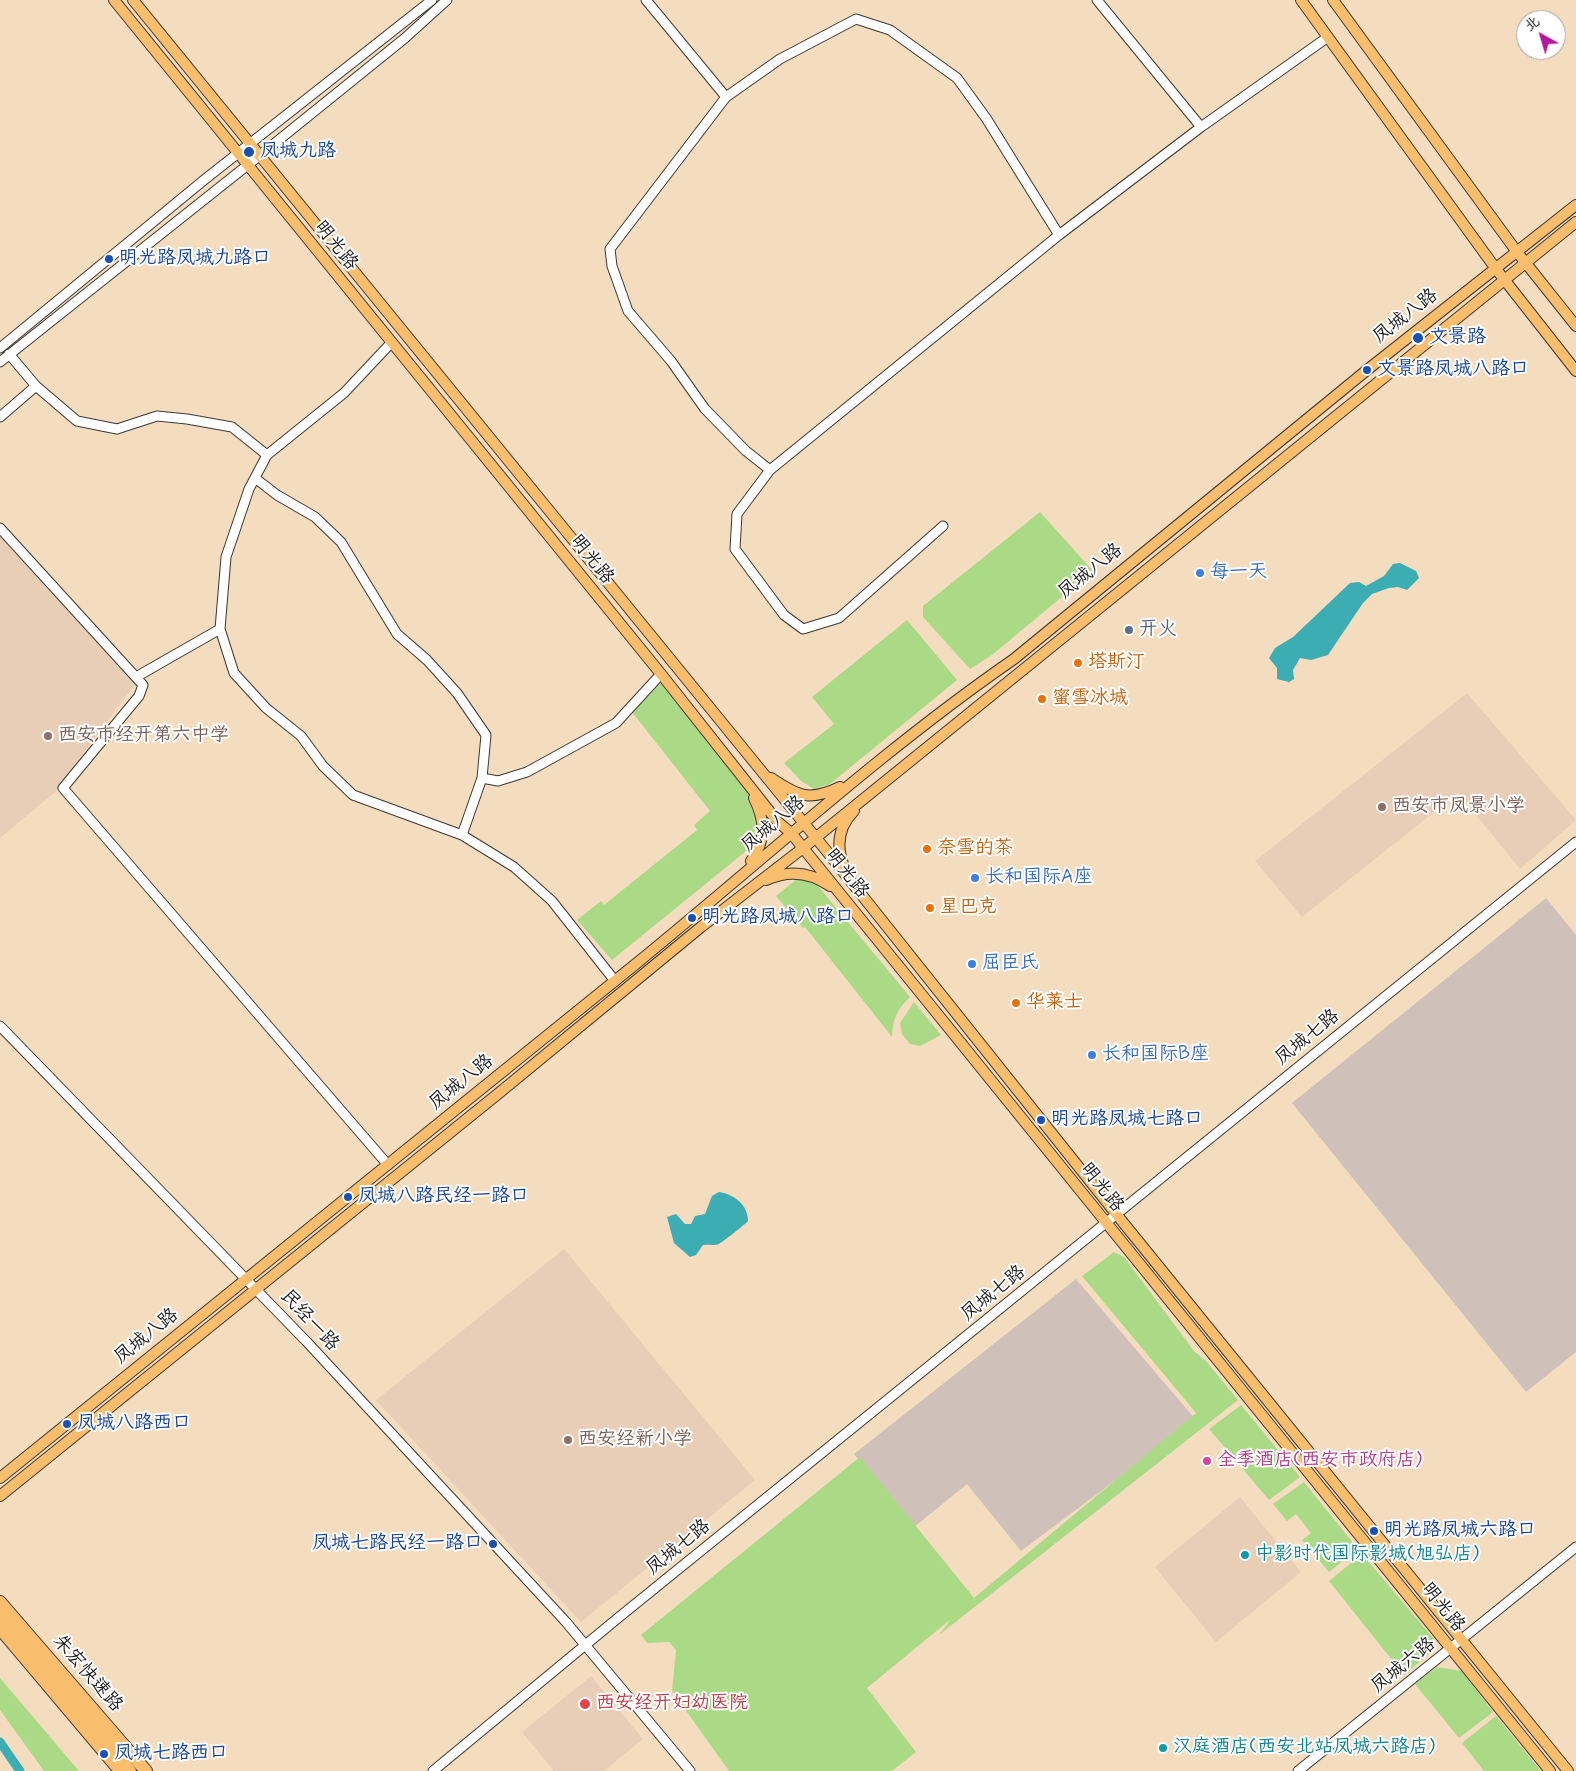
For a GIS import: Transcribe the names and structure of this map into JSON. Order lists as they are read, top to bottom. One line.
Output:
{"streets":{"highway":["朱宏快速路"],"main road":["明光路","凤城八路"],"street":["凤城七路","民经一路","凤城六路"]},"crossings":[["明光路","凤城八路"],["明光路","凤城七路"],["明光路","凤城六路"],["凤城八路","民经一路"],["凤城七路","民经一路"]],"places":["凤城九路","明光路凤城九路口","文景路","文景路凤城八路口","每一天","开火","塔斯汀","蜜雪冰城","西安市经开第六中学","西安市凤景小学","奈雪的茶","长和国际A座","星巴克","明光路凤城八路口","屈臣氏","华莱士","长和国际B座","明光路凤城七路口","凤城八路民经一路口","凤城八路西口","西安经新小学","全季酒店(西安市政府店)","明光路凤城六路口","凤城七路民经一路口","中影时代国际影城(旭弘店)","西安经开妇幼医院","汉庭酒店(西安北站凤城六路店)","凤城七路西口"],"north":"top left"}
